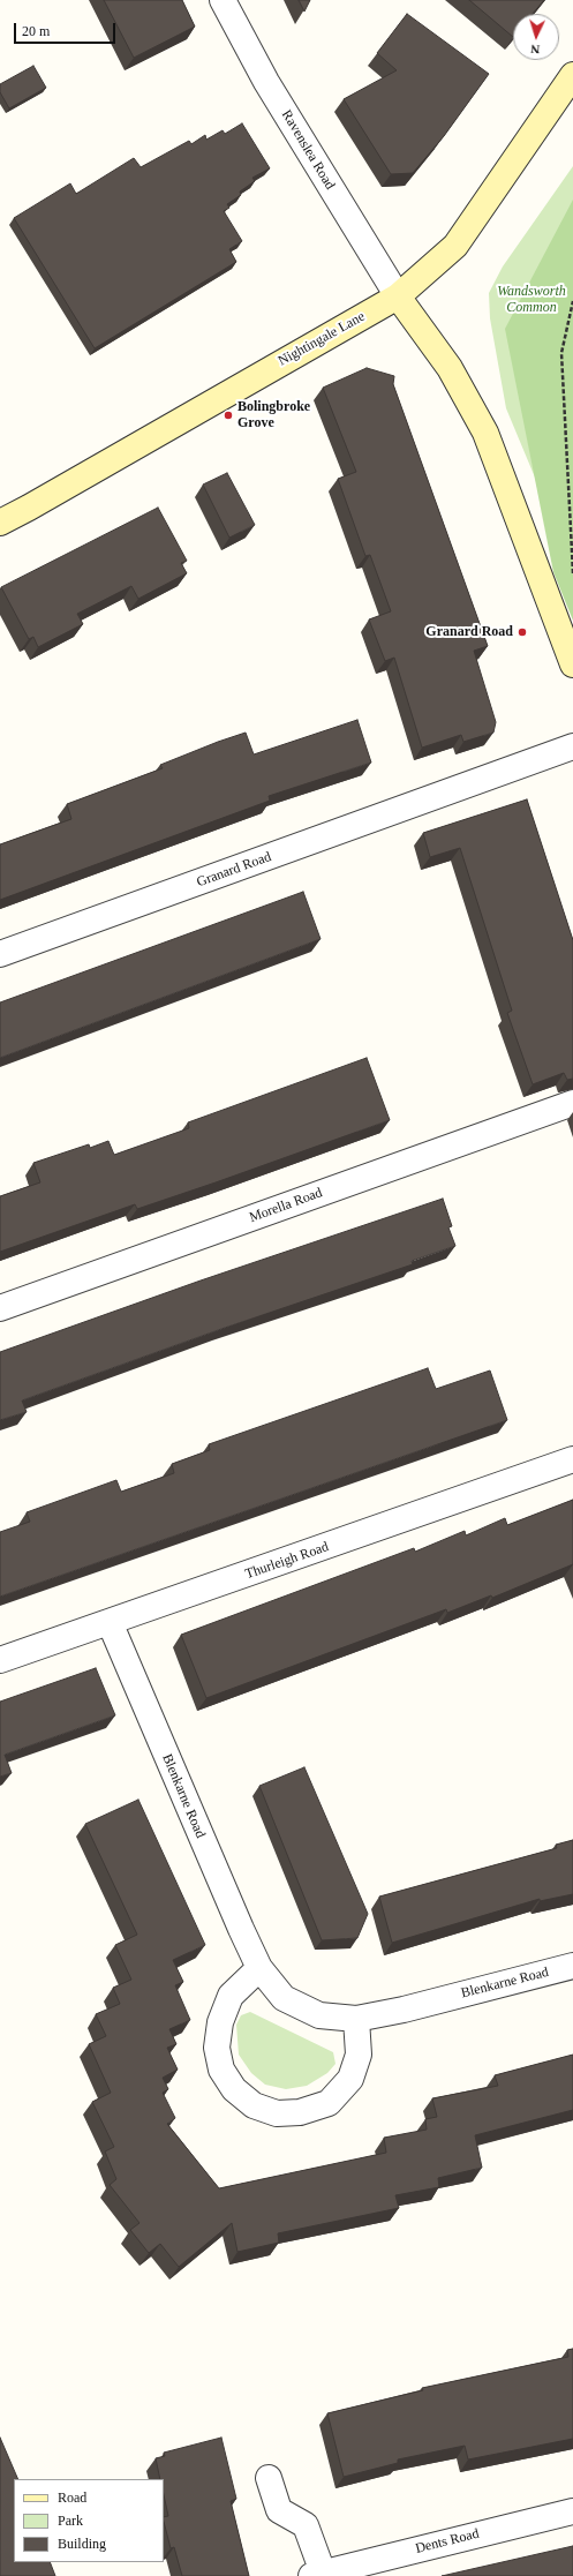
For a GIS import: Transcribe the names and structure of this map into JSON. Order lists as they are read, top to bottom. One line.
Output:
{"streets":{"main road":["Nightingale Lane"],"street":["Ravenslea Road","Granard Road","Morella Road","Thurleigh Road","Blenkarne Road","Dents Road"]},"crossings":[["Ravenslea Road","Nightingale Lane"],["Thurleigh Road","Blenkarne Road"]],"parks":["Wandsworth Common"],"places":["Bolingbroke Grove","Granard Road"],"legend":["Road","Park","Building"],"scale_bar":"20 m","north":"bottom"}
